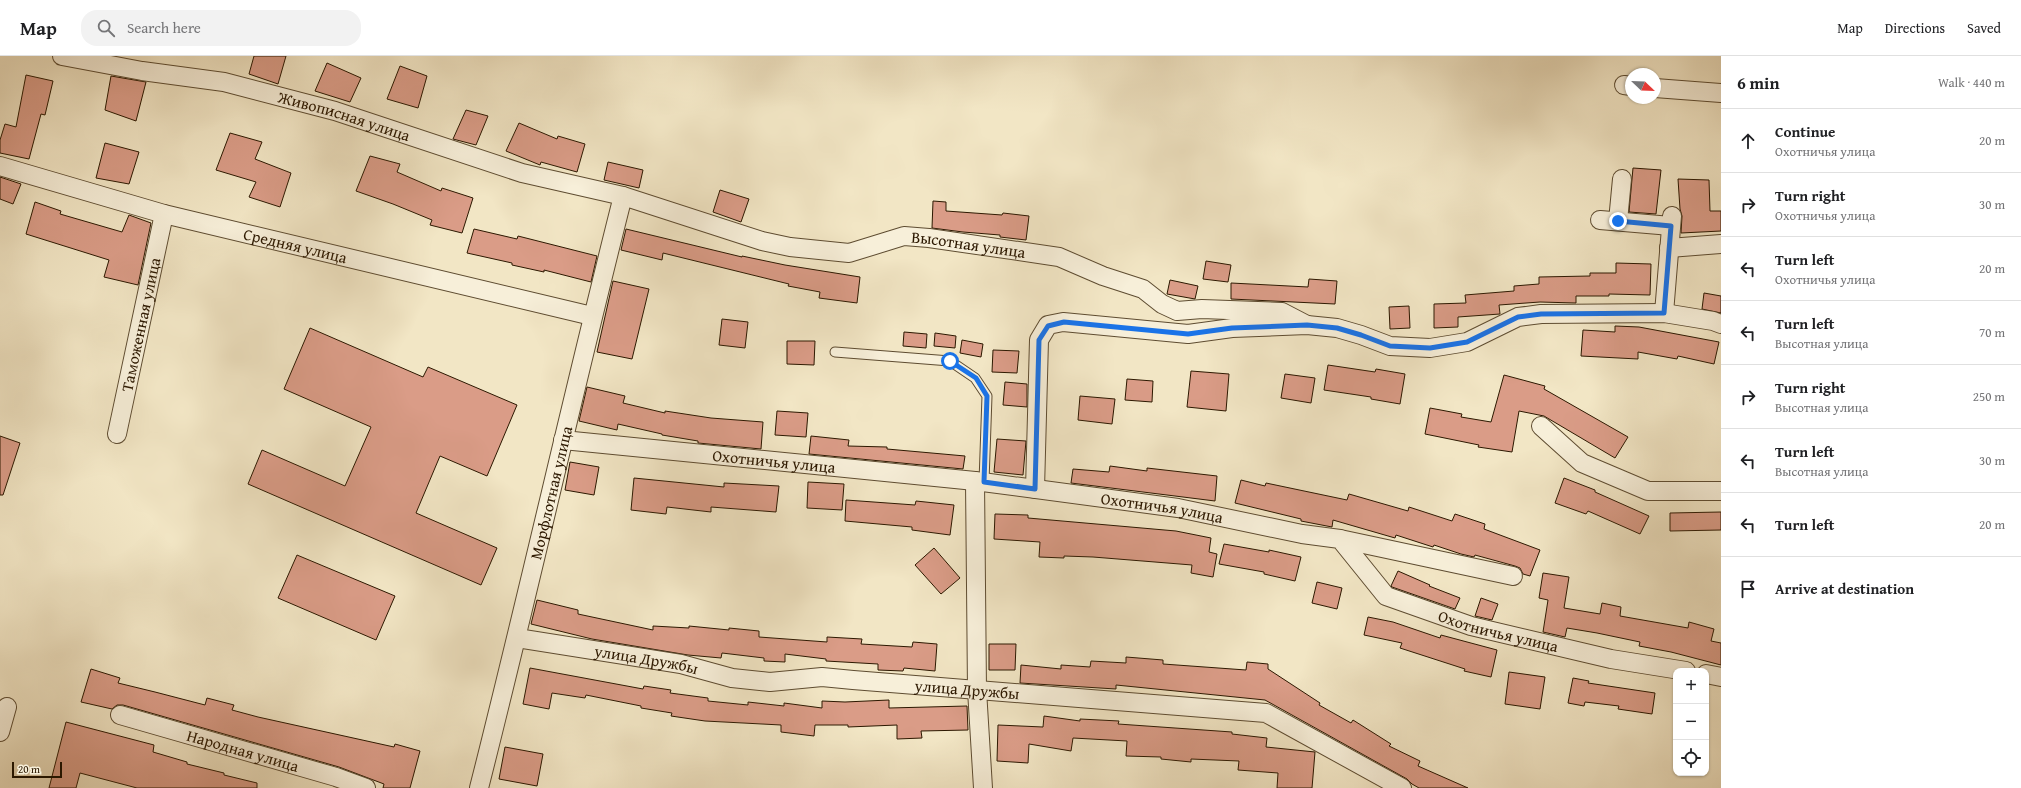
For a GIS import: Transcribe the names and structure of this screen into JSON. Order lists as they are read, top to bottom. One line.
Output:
{"streets":{"street":["Живописная улица","Высотная улица","Средняя улица","Таможенная улица","Охотничья улица","Морфлотная улица","улица Дружбы","Народная улица"]},"crossings":[["Живописная улица","Высотная улица"],["Живописная улица","Морфлотная улица"],["Высотная улица","Охотничья улица"],["Высотная улица","Морфлотная улица"],["Средняя улица","Таможенная улица"],["Средняя улица","Морфлотная улица"],["Охотничья улица","Морфлотная улица"],["Морфлотная улица","улица Дружбы"]],"scale_bar":"20 m","north":"bottom right","page":{"header":"Map","search":"Search here","nav":["Map","Directions","Saved"],"heading":["6 min","Walk · 440 m"],"list":[["Continue","Охотничья улица","20 m"],["Turn right","Охотничья улица","30 m"],["Turn left","Охотничья улица","20 m"],["Turn left","Высотная улица","70 m"],["Turn right","Высотная улица","250 m"],["Turn left","Высотная улица","30 m"],["Turn left","20 m"],"Arrive at destination"],"map_buttons":["+","−"],"scale":"20 m"}}
